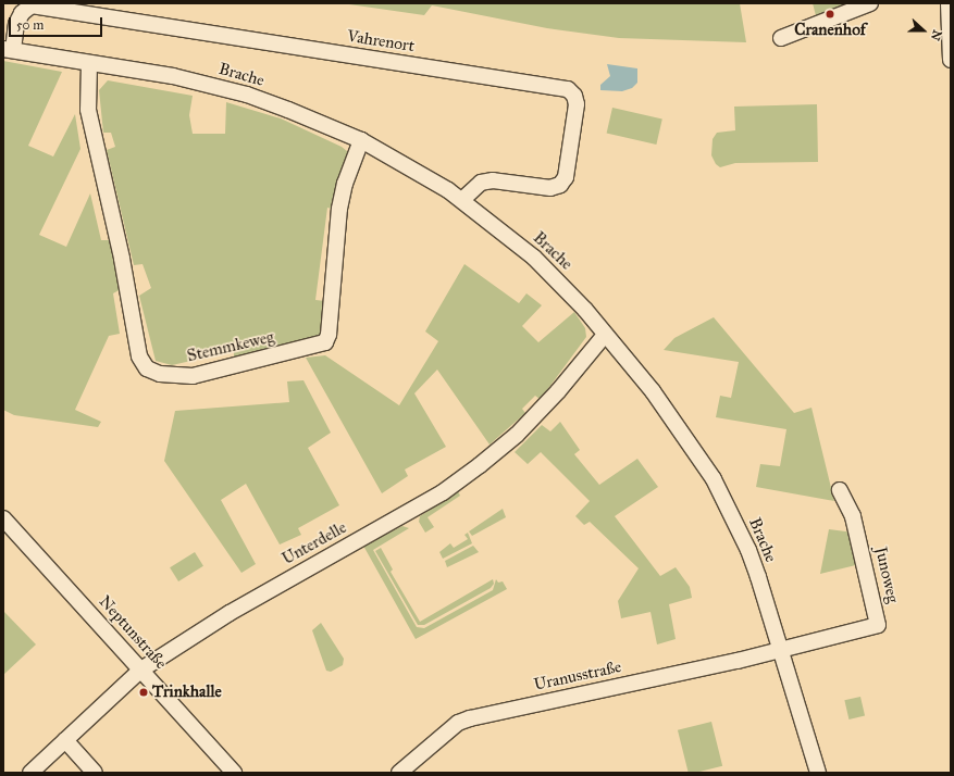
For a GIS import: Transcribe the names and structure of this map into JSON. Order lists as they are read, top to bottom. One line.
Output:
{"streets":{"street":["Vahrenort","Brache","Stemmkeweg","Unterdelle","Junoweg","Neptunstraße","Uranusstraße"]},"crossings":[["Vahrenort","Brache"],["Brache","Stemmkeweg"],["Brache","Unterdelle"],["Brache","Junoweg"],["Brache","Uranusstraße"],["Unterdelle","Neptunstraße"],["Junoweg","Uranusstraße"]],"places":["Cranenhof","Trinkhalle"],"scale_bar":"50 m","north":"right"}
